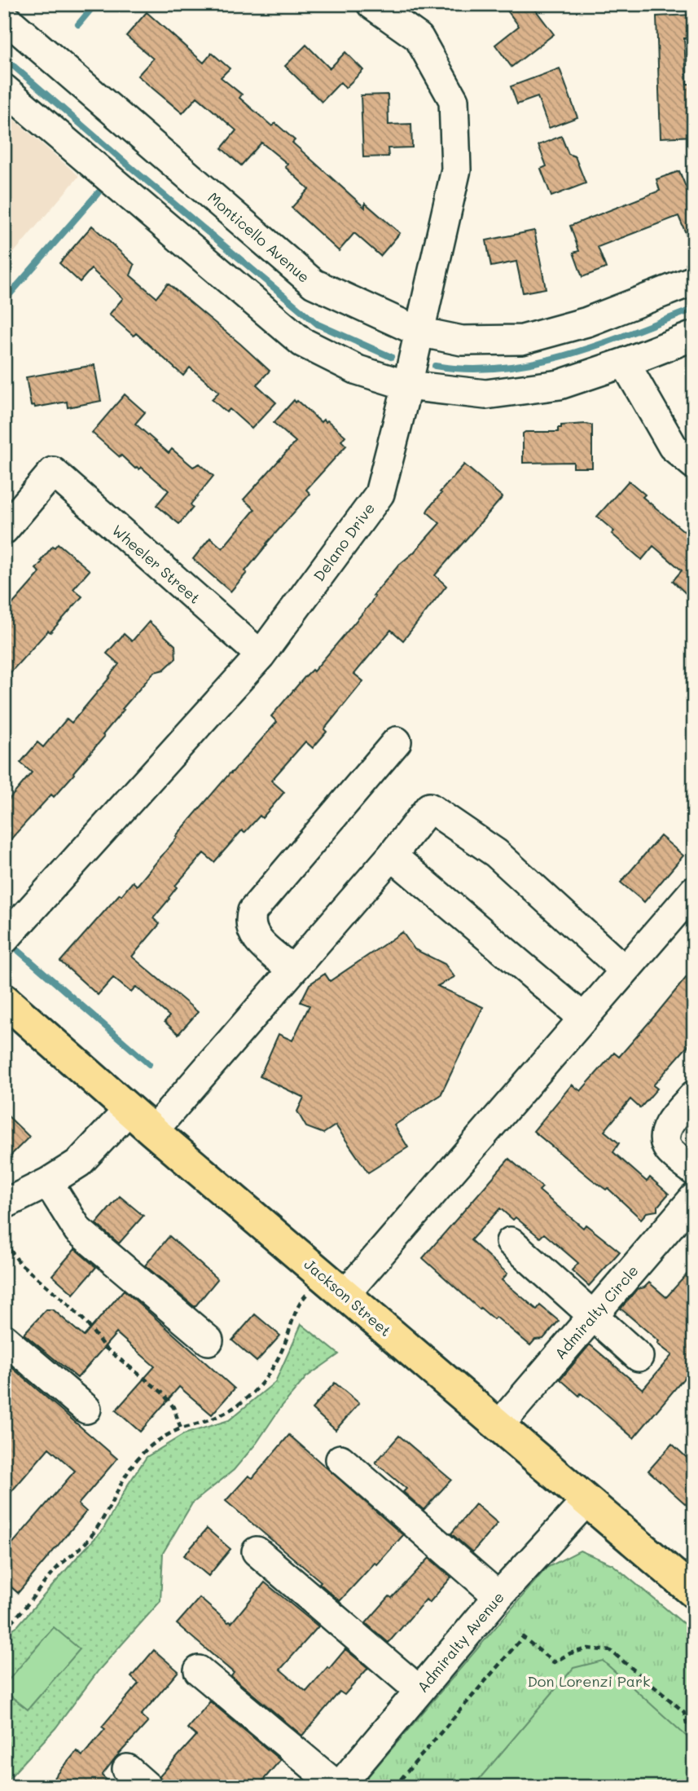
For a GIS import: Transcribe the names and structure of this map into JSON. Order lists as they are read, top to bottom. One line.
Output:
{"streets":{"main road":["Jackson Street"],"street":["Monticello Avenue","Delano Drive","Wheeler Street","Admiralty Circle","Admiralty Avenue"]},"crossings":[["Monticello Avenue","Delano Drive"],["Delano Drive","Wheeler Street"],["Jackson Street","Admiralty Circle"],["Jackson Street","Admiralty Avenue"]],"parks":["Don Lorenzi Park"]}
